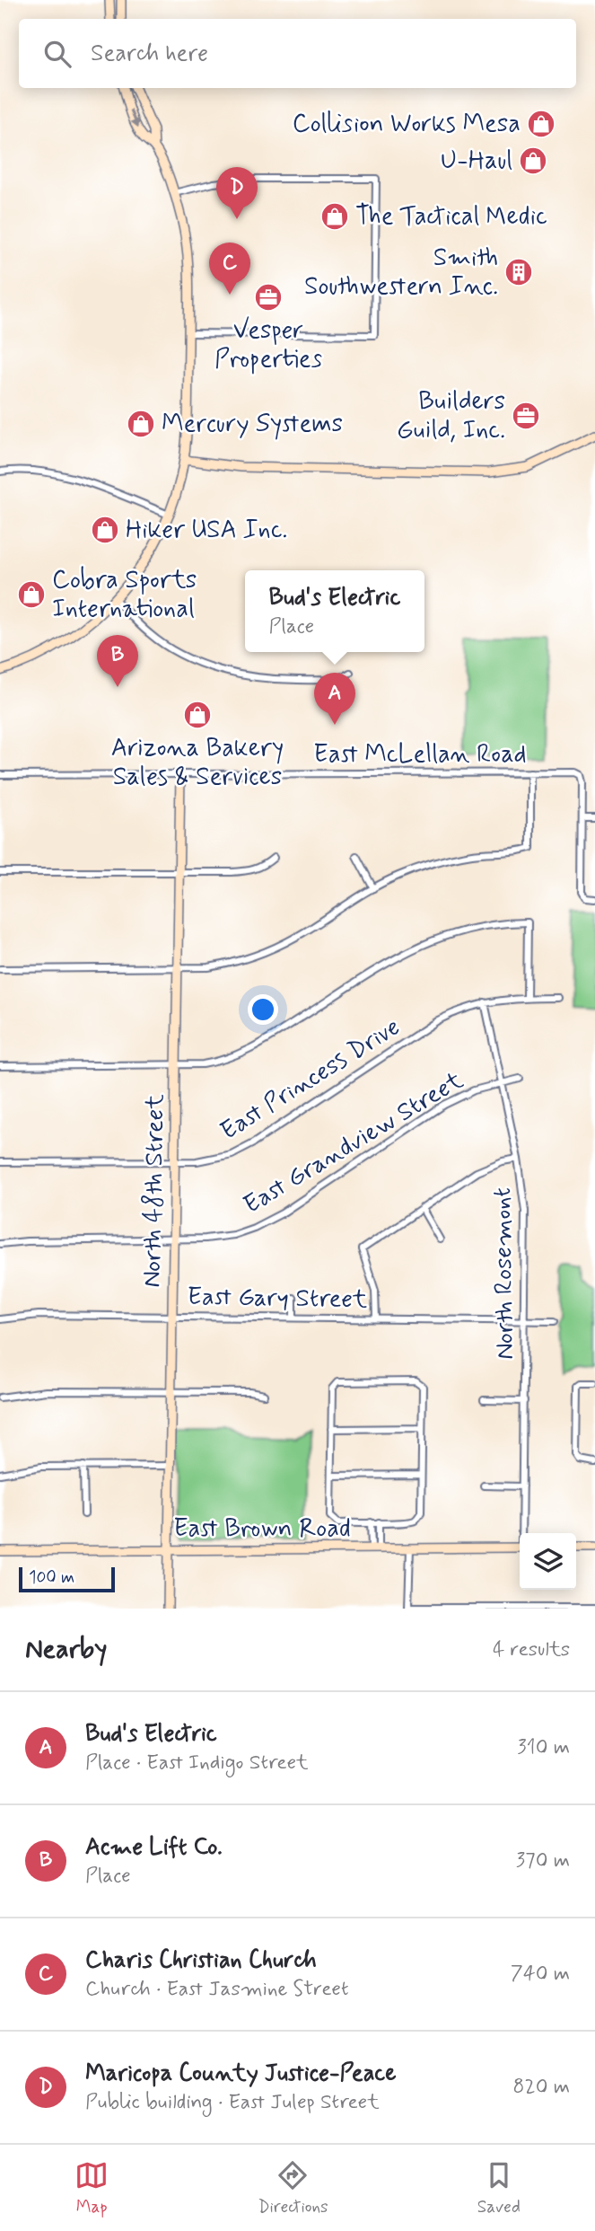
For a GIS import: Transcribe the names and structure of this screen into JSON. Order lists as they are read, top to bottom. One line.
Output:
{"streets":{"street":["East McLellan Road","East Princess Drive","East Grandview Street","North 48th Street","North Rosemont","East Gary Street","East Brown Road"]},"crossings":[["East McLellan Road","North 48th Street"],["East Princess Drive","North 48th Street"],["East Princess Drive","North Rosemont"],["East Grandview Street","North 48th Street"],["East Grandview Street","North Rosemont"],["North 48th Street","East Gary Street"],["North 48th Street","East Brown Road"],["North Rosemont","East Gary Street"]],"places":{"shop":["Collision Works Mesa","U-Haul","The Tactical Medic","Mercury Systems","Hiker USA Inc.","Cobra Sports International","Arizona Bakery Sales & Services"],"building":["Smith Southwestern Inc."],"office":["Vesper Properties","Builders Guild, Inc."]},"scale_bar":"100 m","page":{"search":"Search here","pins":["D","C","B","A"],"popup":["Bud's Electric","Place"],"scale":"100 m","heading":["Nearby","4 results"],"list":[{"mark":"A","name":"Bud's Electric","note":"Place · East Indigo Street","value":"310 m"},{"mark":"B","name":"Acme Lift Co.","note":"Place","value":"370 m"},{"mark":"C","name":"Charis Christian Church","note":"Church · East Jasmine Street","value":"740 m"},{"mark":"D","name":"Maricopa County Justice-Peace","note":"Public building · East Julep Street","value":"820 m"}],"nav":["Map","Directions","Saved"]}}
